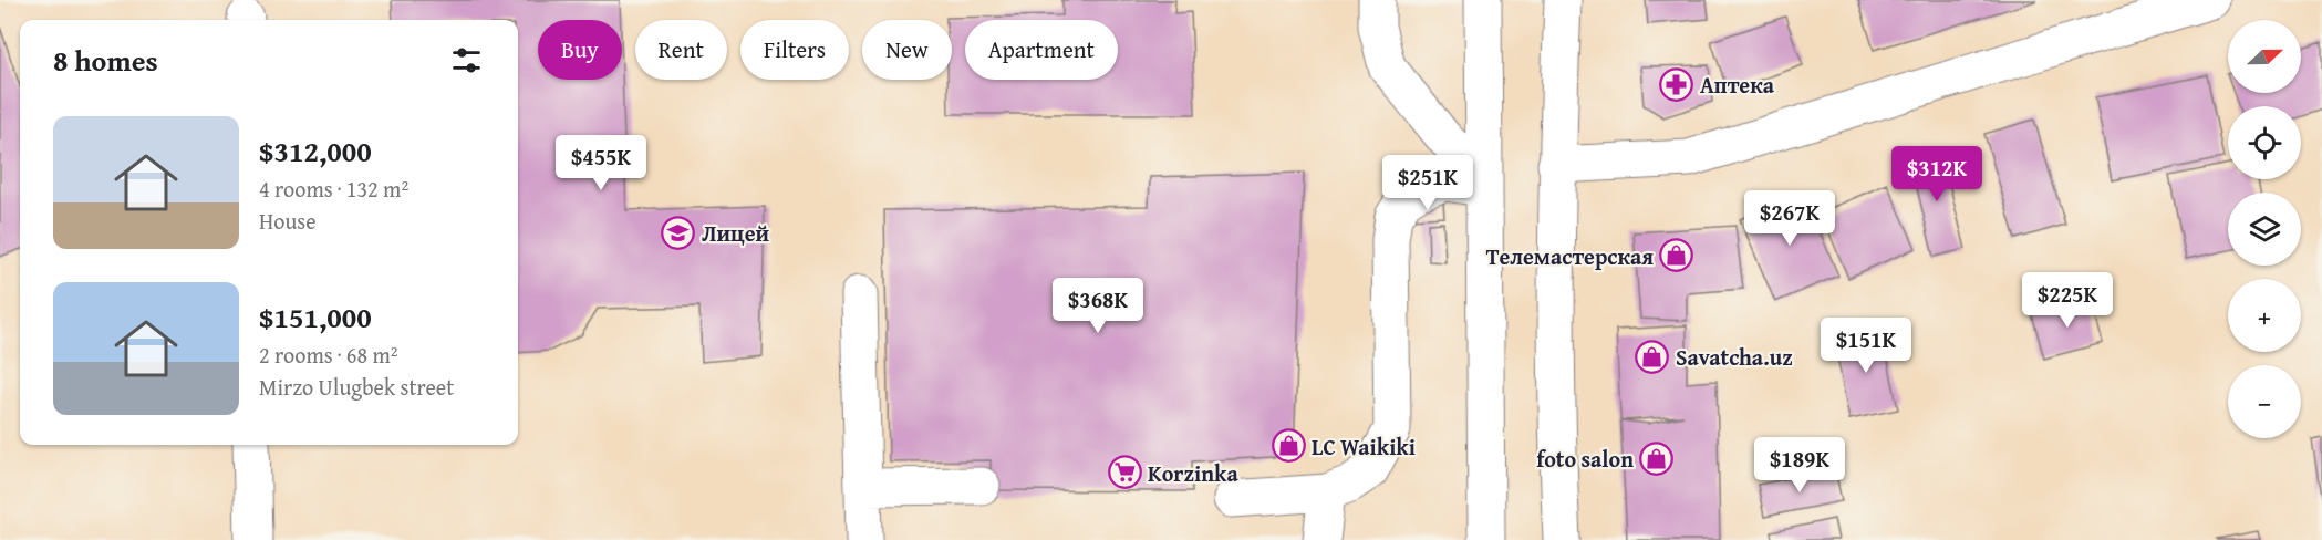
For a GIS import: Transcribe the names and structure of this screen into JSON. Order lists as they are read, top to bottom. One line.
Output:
{"places":{"pharmacy":["Аптека"],"school or university":["Лицей"],"shop":["Телемастерская","Savatcha.uz","LC Waikiki","foto salon"],"supermarket":["Korzinka"]},"north":"right","page":{"map_buttons":["+","−"],"chip":["Buy","Rent","Filters","New","Apartment"],"heading":"8 homes","list":[{"name":"$312,000","note":"4 rooms · 132 m² · House"},{"name":"$151,000","note":"2 rooms · 68 m² · Mirzo Ulugbek street"}],"price":["$455K","$312K","$251K","$267K","$225K","$368K","$151K","$189K"]}}
